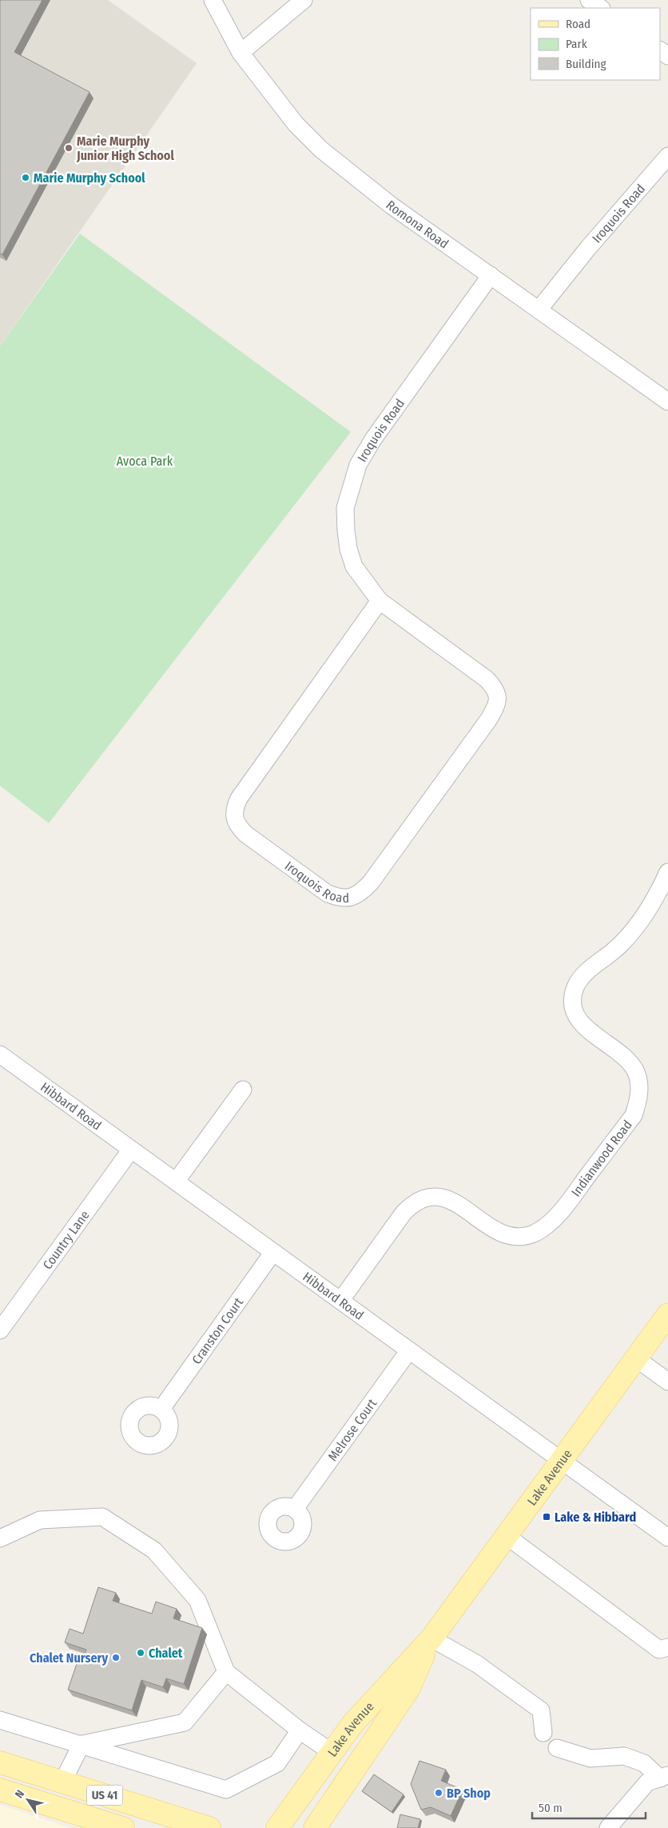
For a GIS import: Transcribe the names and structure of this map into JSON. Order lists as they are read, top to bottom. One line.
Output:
{"streets":{"main road":["Lake Avenue","US 41"],"street":["Iroquois Road","Romona Road","Hibbard Road","Indianwood Road","Country Lane","Cranston Court","Melrose Court"]},"crossings":[["Iroquois Road","Romona Road"],["Hibbard Road","Indianwood Road"],["Hibbard Road","Country Lane"],["Hibbard Road","Cranston Court"],["Hibbard Road","Melrose Court"],["Hibbard Road","Lake Avenue"]],"parks":["Avoca Park"],"places":{"other":["Marie Murphy Junior High School","Marie Murphy School","Chalet","Chalet Nursery","BP Shop"],"transit":["Lake & Hibbard"]},"legend":["Road","Park","Building"],"scale_bar":"50 m","north":"top left"}
